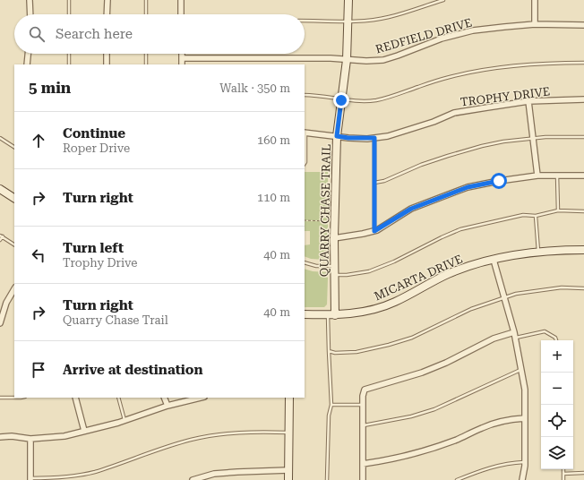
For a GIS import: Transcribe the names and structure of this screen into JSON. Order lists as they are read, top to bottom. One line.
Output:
{"streets":{"street":["REDFIELD DRIVE","TROPHY DRIVE","QUARRY CHASE TRAIL","MICARTA DRIVE"]},"crossings":[["REDFIELD DRIVE","QUARRY CHASE TRAIL"],["TROPHY DRIVE","QUARRY CHASE TRAIL"],["QUARRY CHASE TRAIL","MICARTA DRIVE"]],"page":{"search":"Search here","heading":["5 min","Walk · 350 m"],"list":[["Continue","Roper Drive","160 m"],["Turn right","110 m"],["Turn left","Trophy Drive","40 m"],["Turn right","Quarry Chase Trail","40 m"],"Arrive at destination"],"map_buttons":["+","−"]}}
